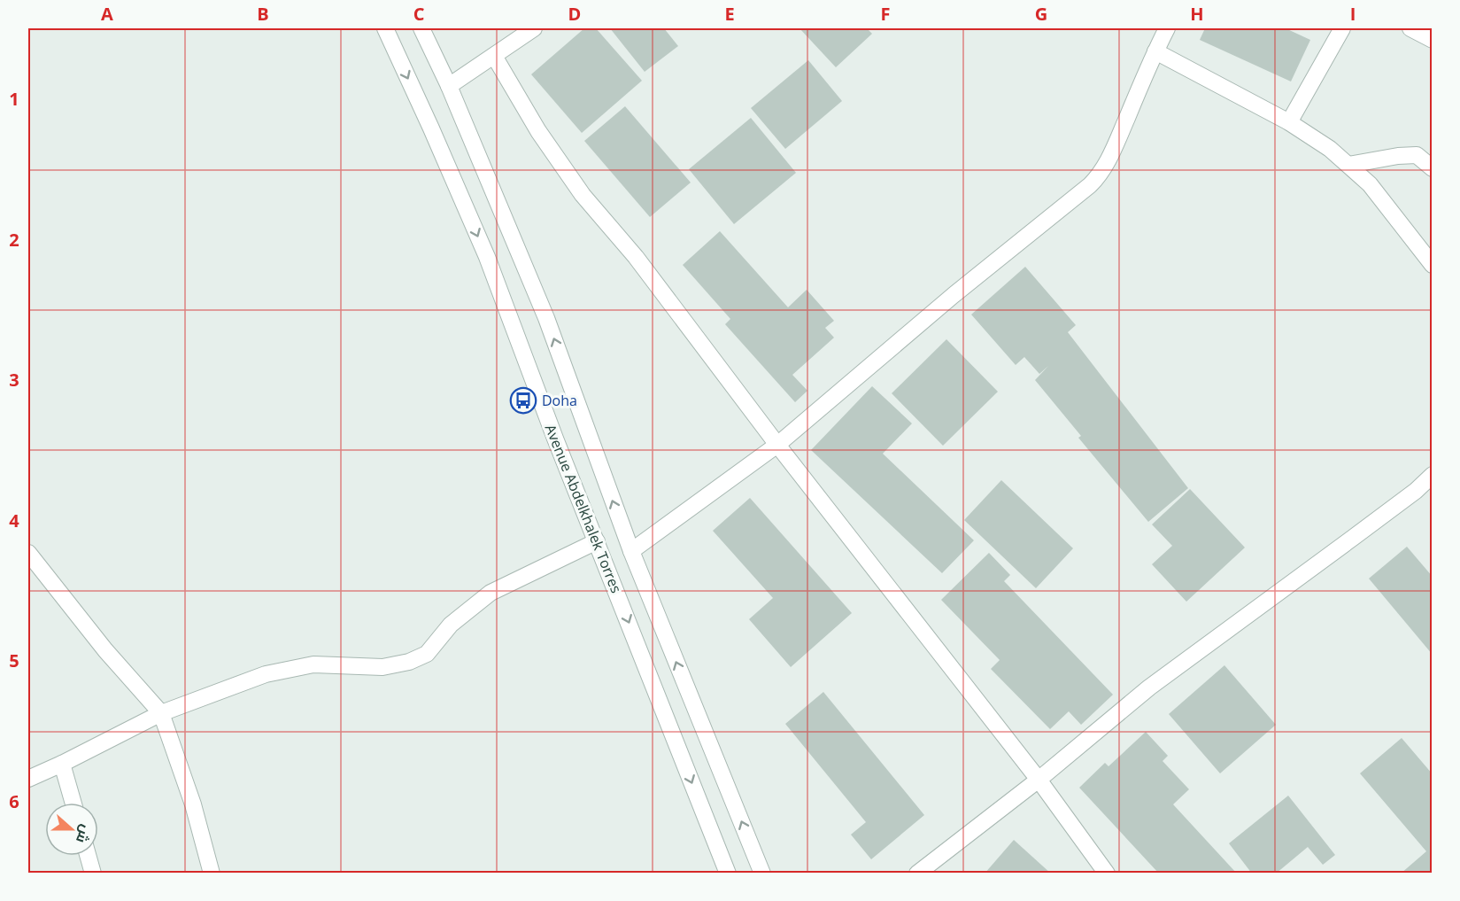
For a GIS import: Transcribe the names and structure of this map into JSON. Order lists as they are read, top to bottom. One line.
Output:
{"streets":{"street":["Avenue Abdelkhalek Torres"]},"places":{"bus stop":["Doha"]},"north":"right","grid":{"columns":["A","B","C","D","E","F","G","H","I"],"rows":["1","2","3","4","5","6"]}}
